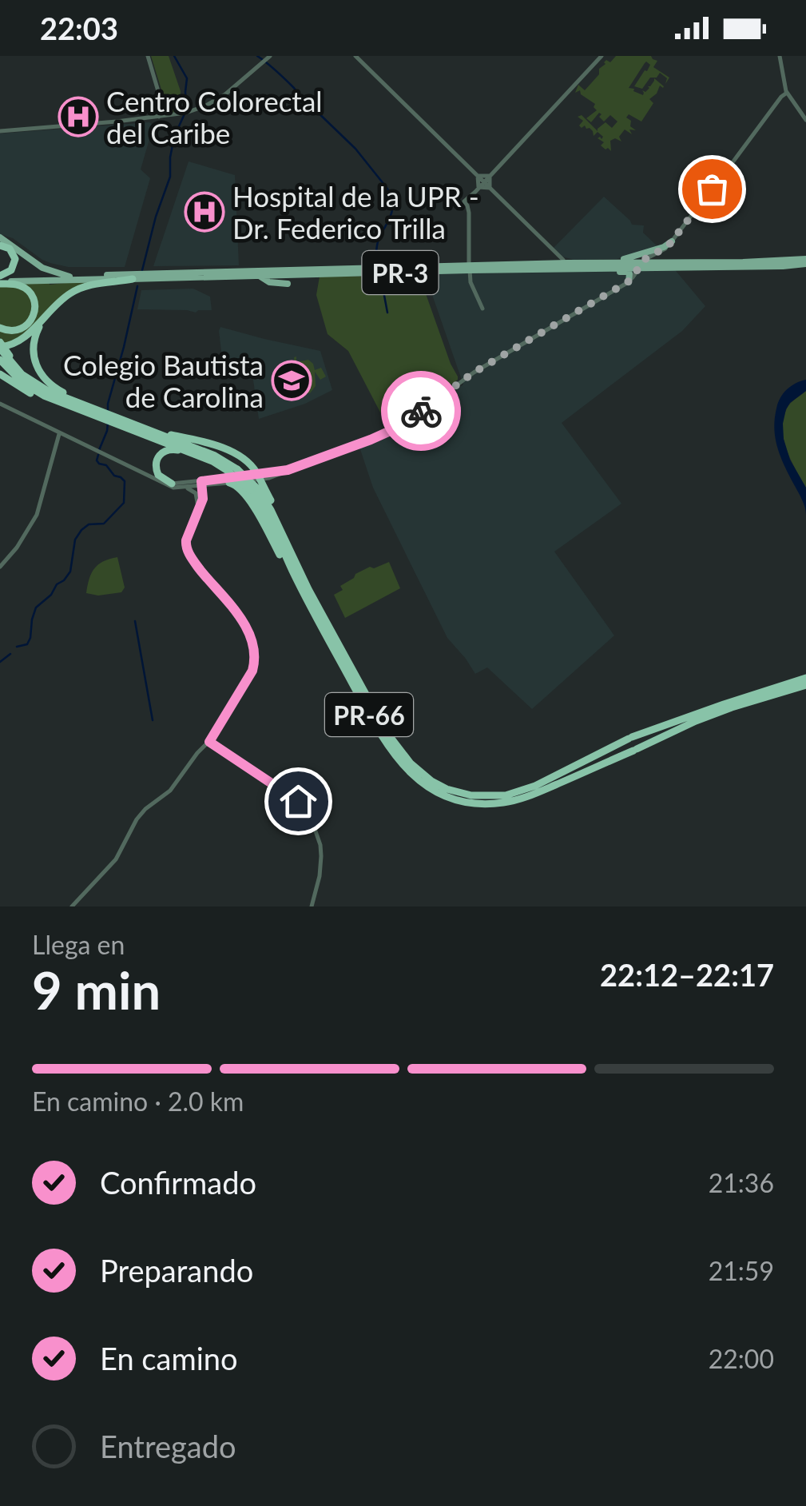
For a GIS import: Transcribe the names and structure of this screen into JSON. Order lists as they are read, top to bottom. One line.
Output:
{"streets":{"highway":["PR-66"],"main road":["PR-3"]},"places":{"hospital":["Centro Colorectal del Caribe","Hospital de la UPR - Dr. Federico Trilla"],"school or university":["Colegio Bautista de Carolina"]},"page":{"status":"22:03","heading":["9 min","Llega en","22:12–22:17"],"bar":"En camino · 2.0 km","list":[["Confirmado","21:36"],["Preparando","21:59"],["En camino","22:00"],"Entregado"]}}
